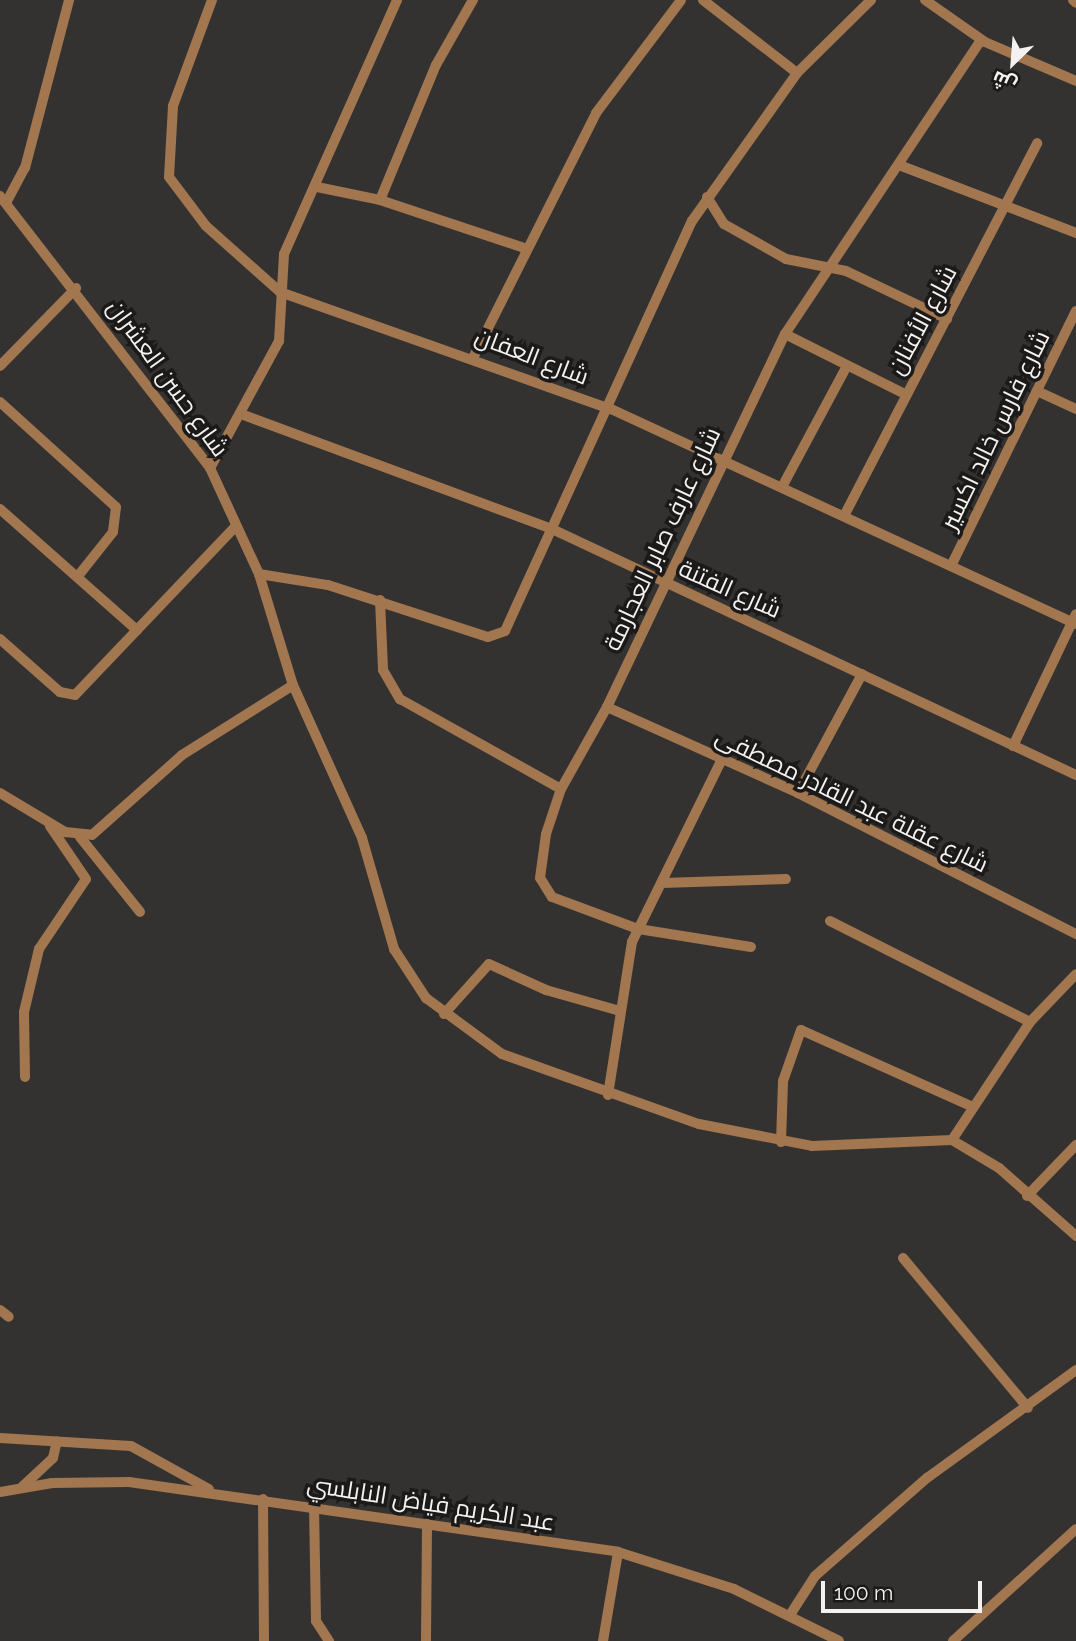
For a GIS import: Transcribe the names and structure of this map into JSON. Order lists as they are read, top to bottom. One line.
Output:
{"streets":{"street":["شارع الأفنان","شارع العفان","شارع حسن العشران","شارع فارس خالد اكسير","شارع عارف صابر العجارمة","شارع الفتنة","شارع عقلة عبد القادر مصطفى","عبد الكريم فياض النابلسي"]},"crossings":[["شارع الأفنان","شارع العفان"],["شارع العفان","شارع فارس خالد اكسير"],["شارع العفان","شارع عارف صابر العجارمة"],["شارع عارف صابر العجارمة","شارع الفتنة"],["شارع عارف صابر العجارمة","شارع عقلة عبد القادر مصطفى"]],"scale_bar":"100 m","north":"bottom left"}
